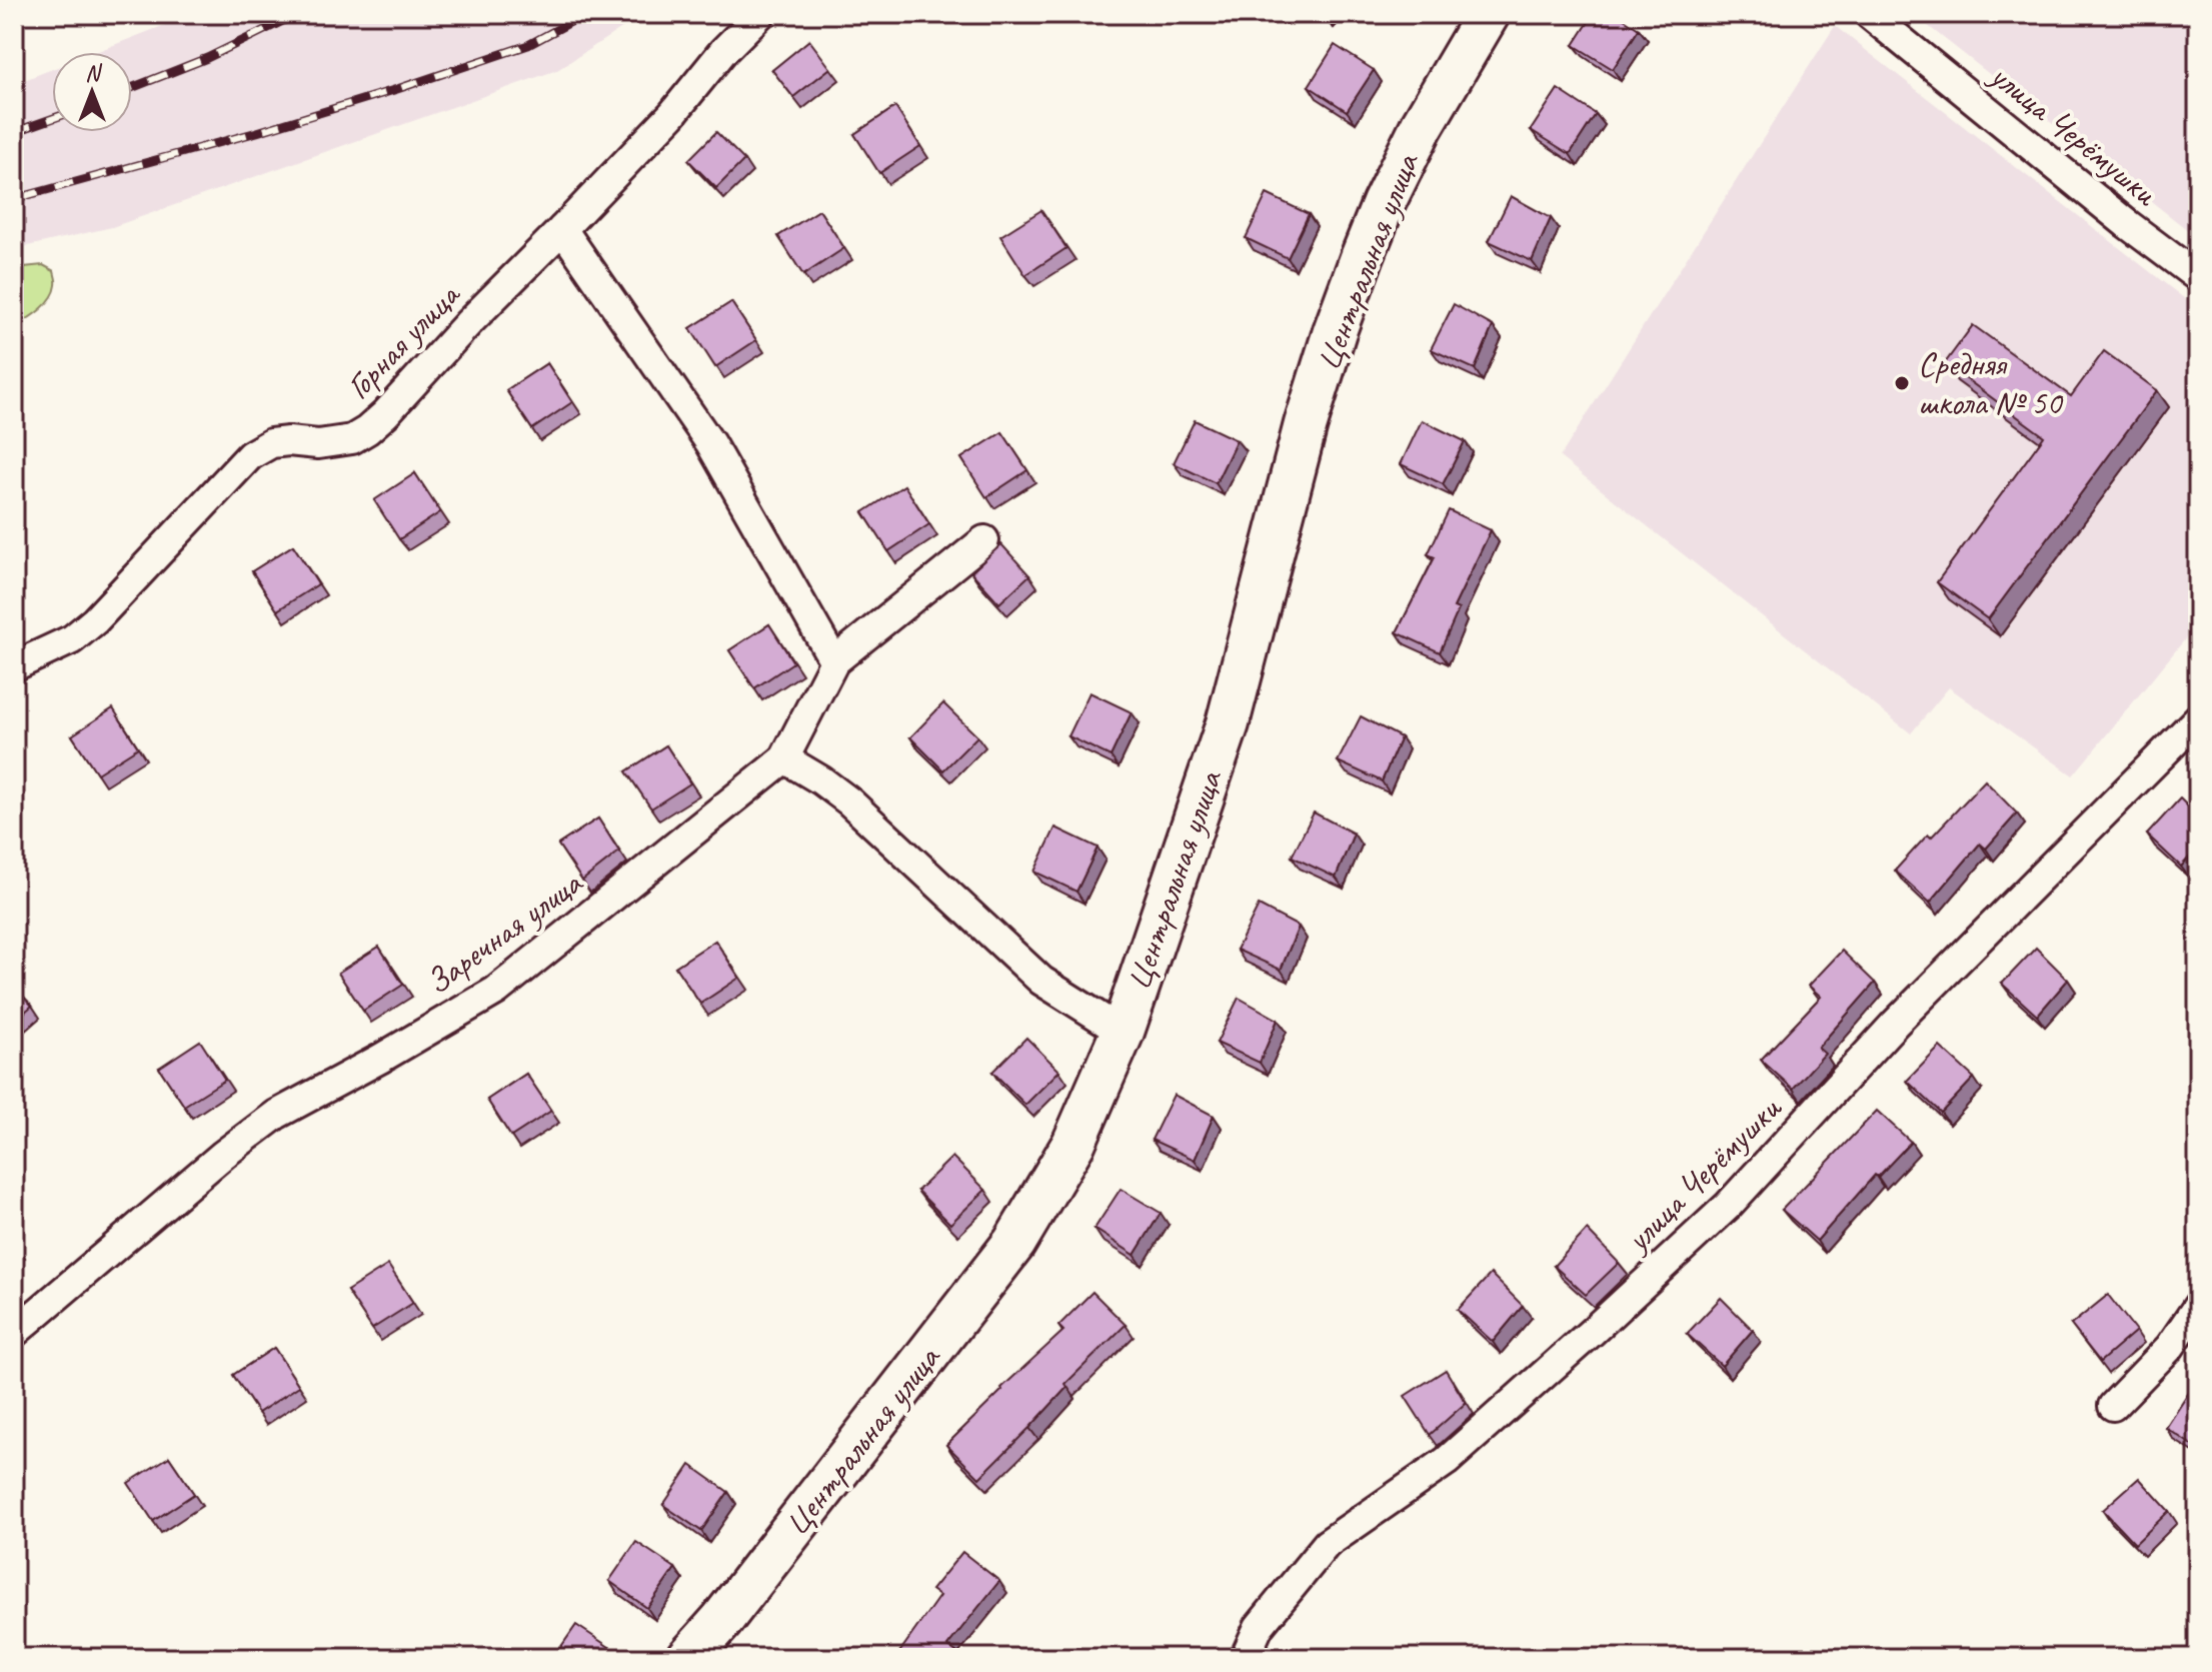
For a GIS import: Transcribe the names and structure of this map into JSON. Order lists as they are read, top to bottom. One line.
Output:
{"streets":{"street":["улица Черёмушки","Центральная улица","Горная улица","Заречная улица"]},"places":["Средняя школа № 50"],"north":"top"}
